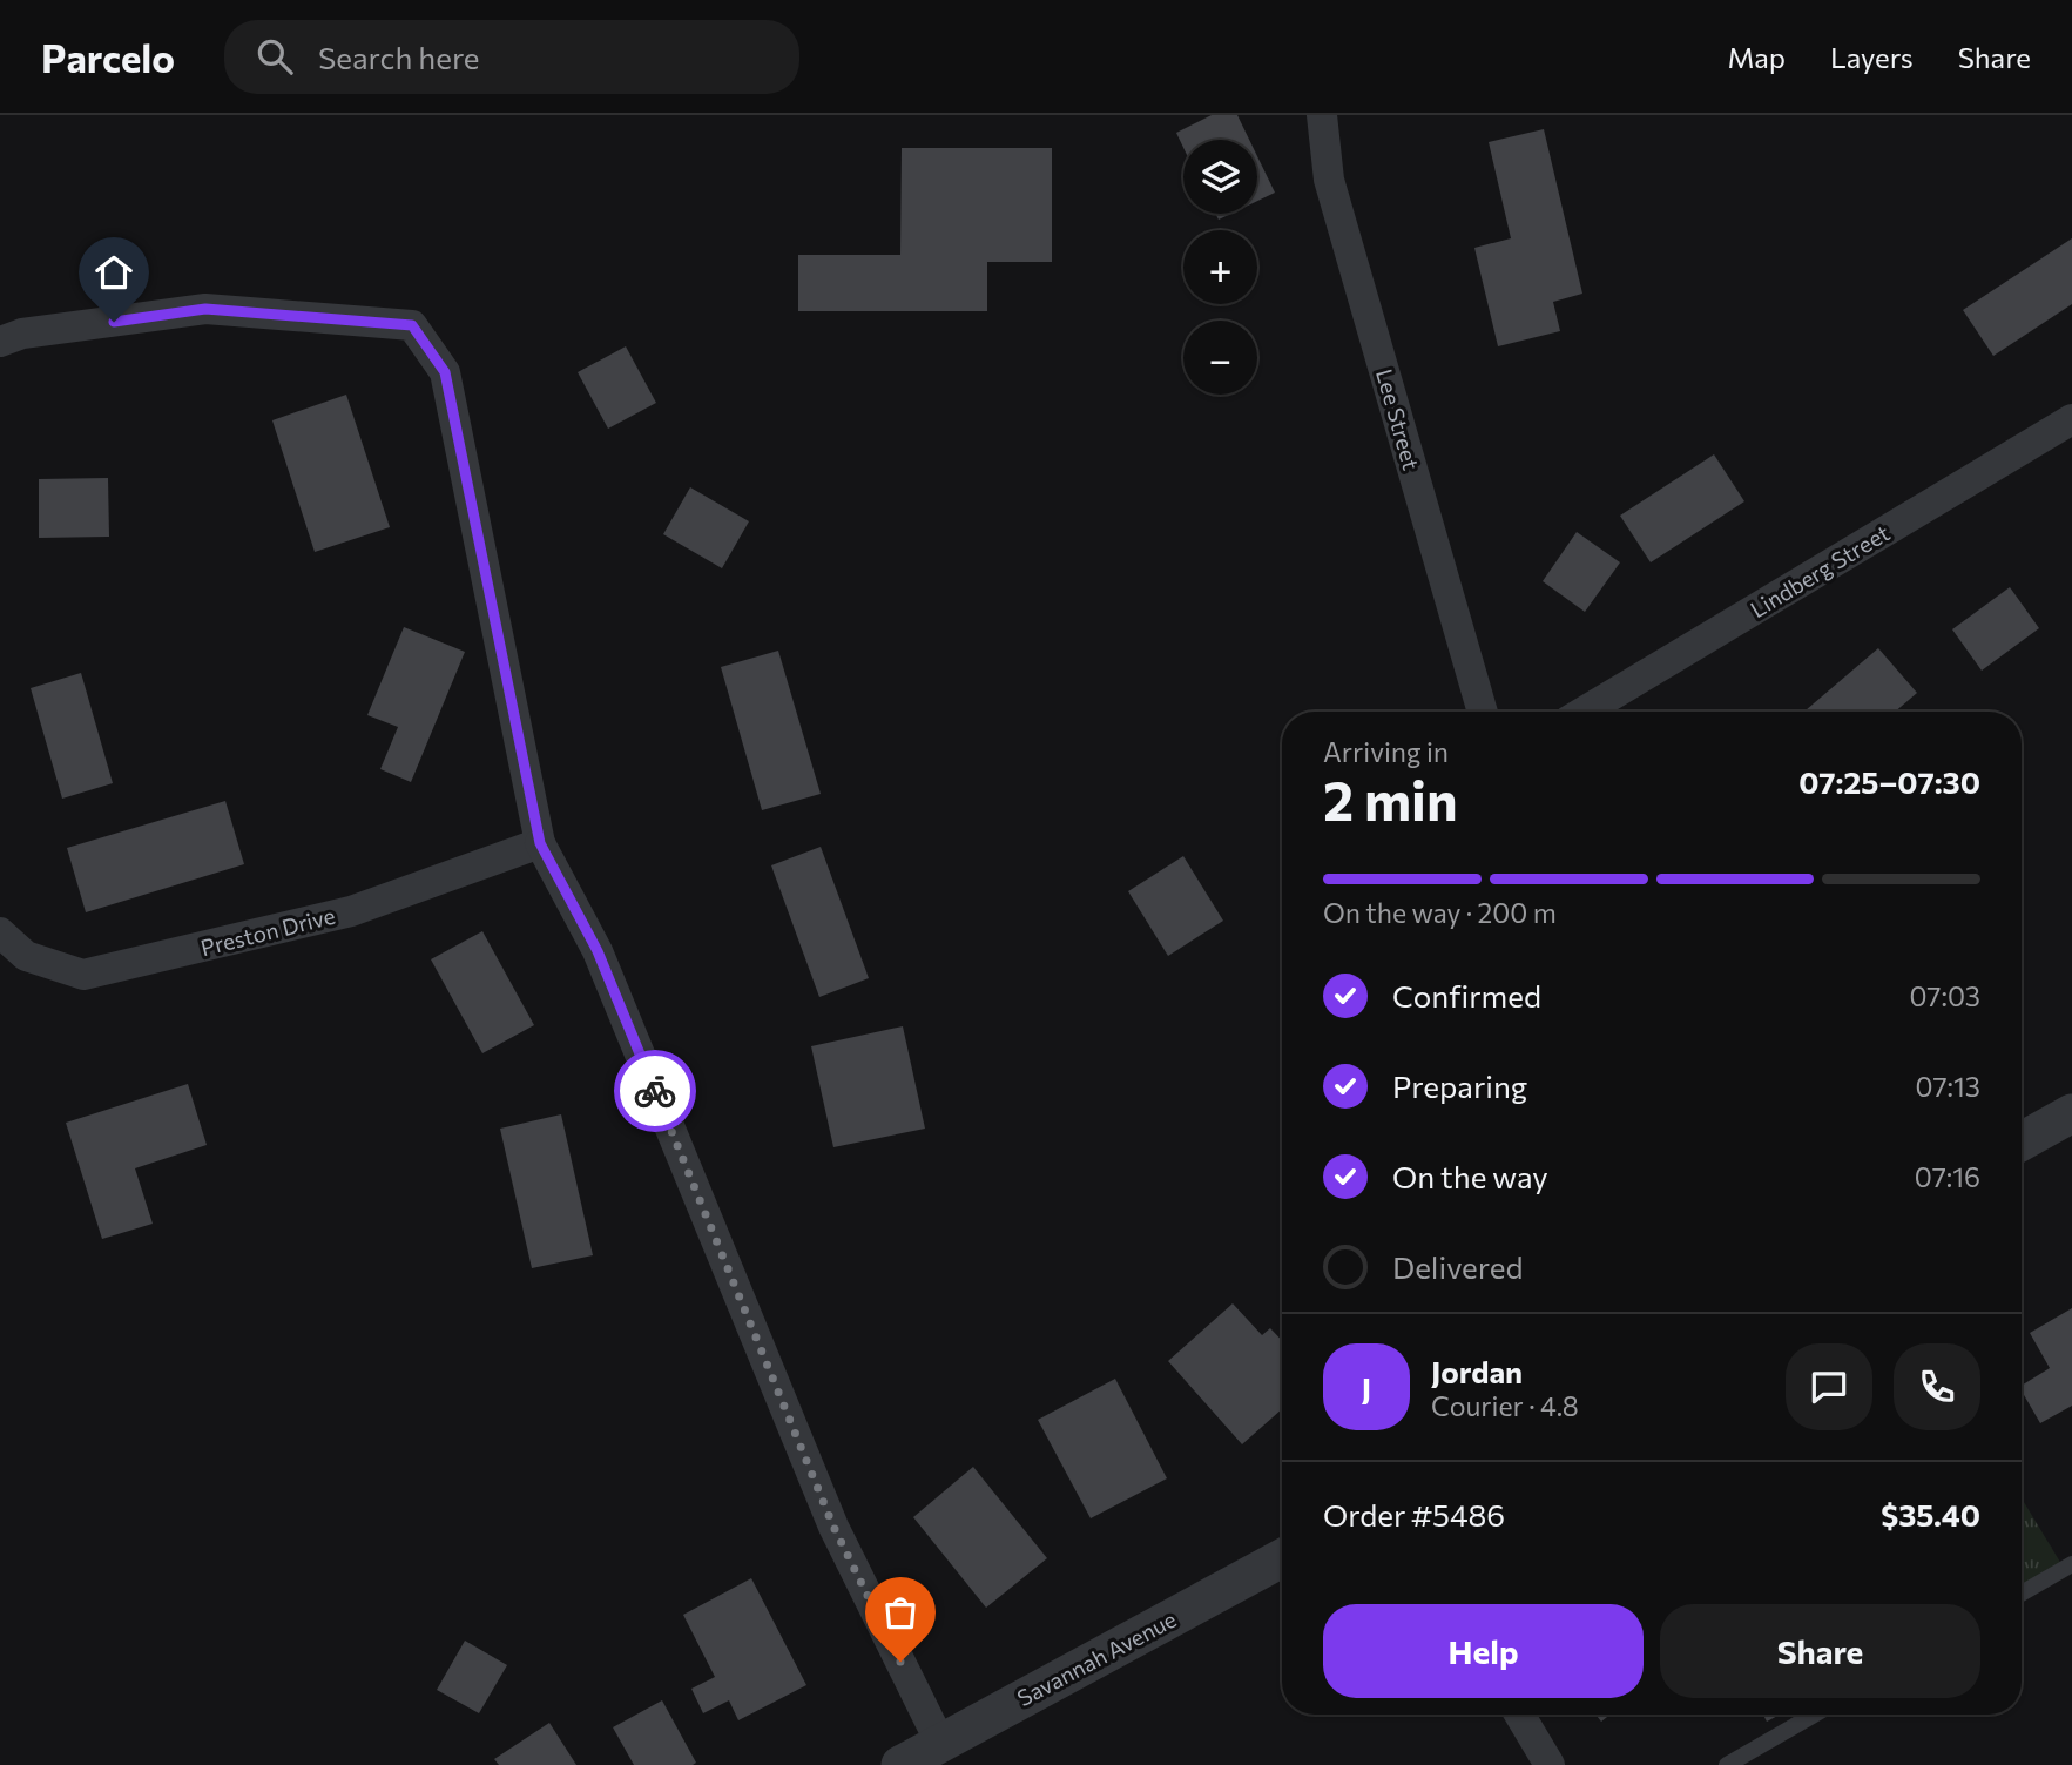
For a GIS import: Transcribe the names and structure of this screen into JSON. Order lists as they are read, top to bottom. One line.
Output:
{"streets":{"street":["Lee Street","Lindberg Street","Preston Drive","Savannah Avenue"]},"page":{"header":"Parcelo","search":"Search here","nav":["Map","Layers","Share"],"map_buttons":["+","−"],"heading":["2 min","Arriving in","07:25–07:30"],"panel":["Jordan","Courier · 4.8","Order #5486","$35.40"],"bar":"On the way · 200 m","list":[["Confirmed","07:03"],["Preparing","07:13"],["On the way","07:16"],"Delivered"],"round":"J","buttons":["Help","Share"]}}
